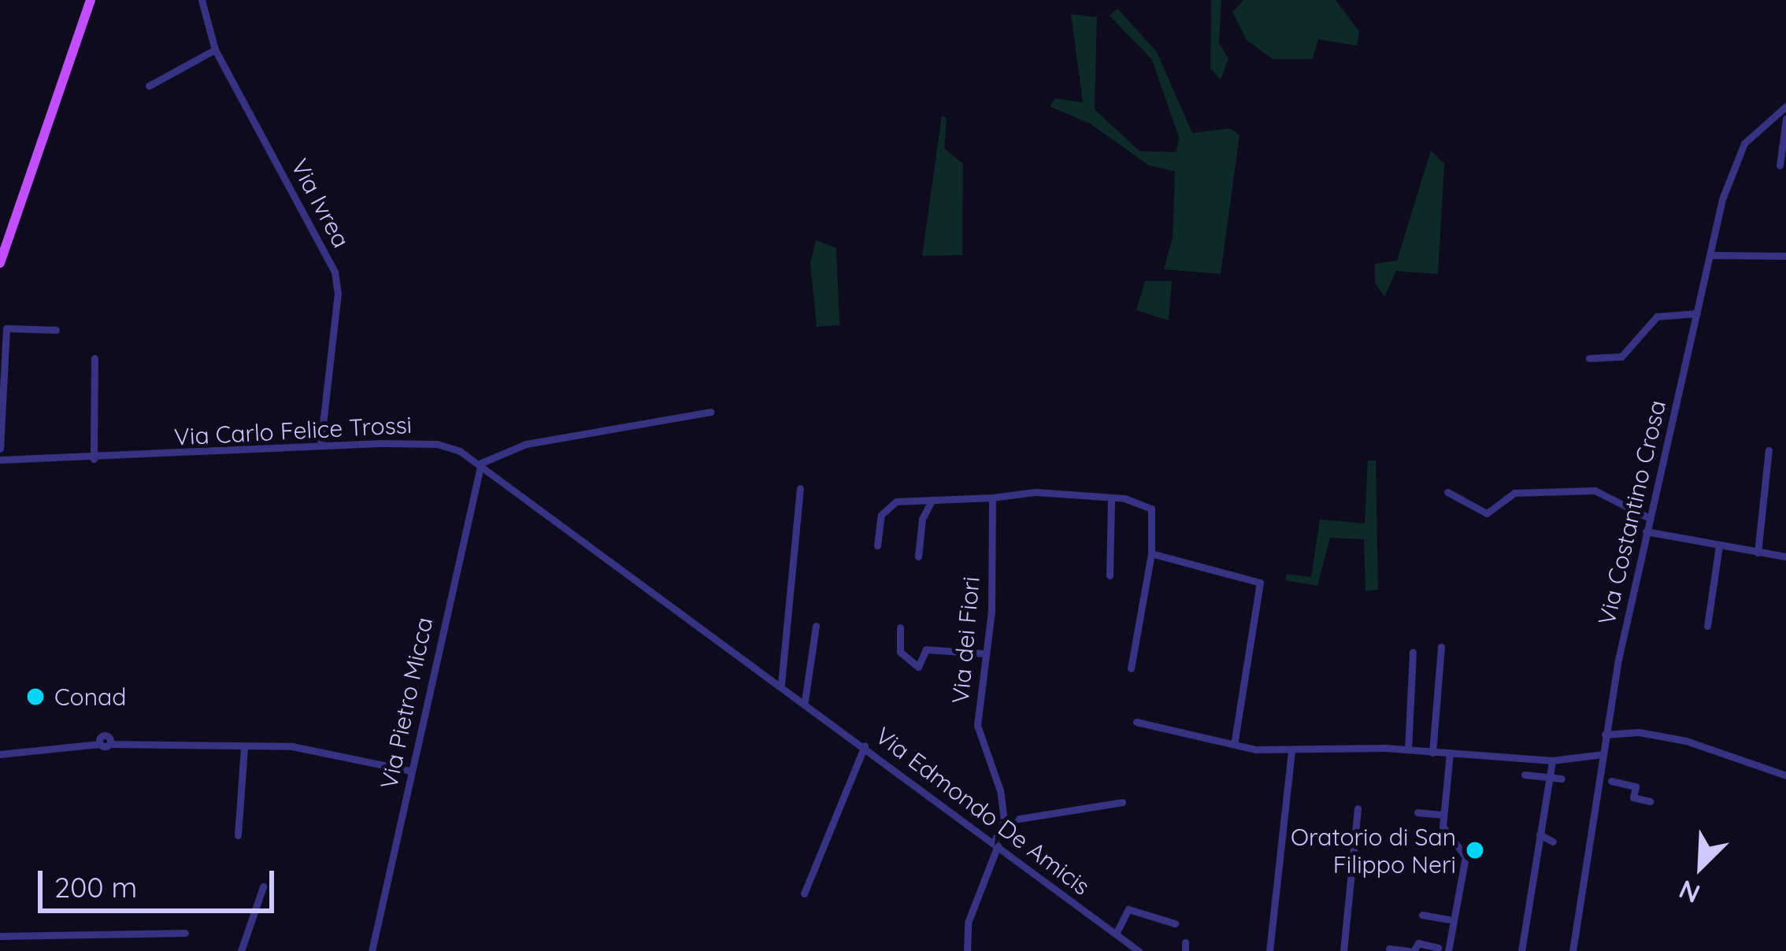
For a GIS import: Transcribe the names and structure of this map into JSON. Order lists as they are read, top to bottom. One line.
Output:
{"streets":{"street":["Via Ivrea","Via Carlo Felice Trossi","Via Costantino Crosa","Via dei Fiori","Via Pietro Micca","Via Edmondo De Amicis"]},"crossings":[["Via Ivrea","Via Carlo Felice Trossi"],["Via Carlo Felice Trossi","Via Pietro Micca"],["Via Carlo Felice Trossi","Via Edmondo De Amicis"]],"places":["Conad","Oratorio di San Filippo Neri"],"scale_bar":"200 m","north":"bottom left"}
